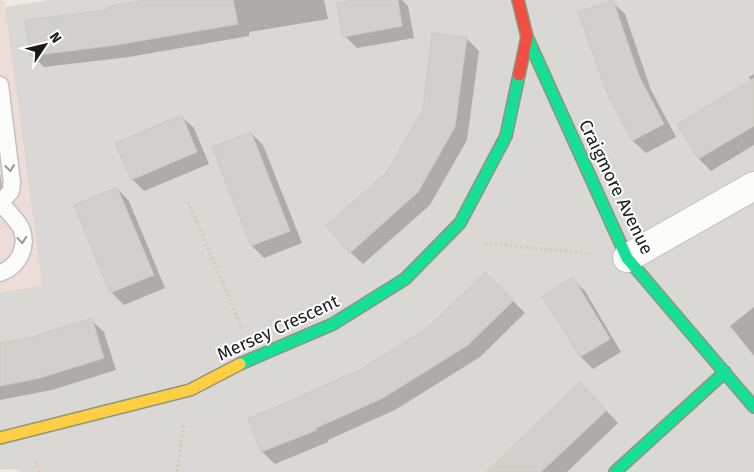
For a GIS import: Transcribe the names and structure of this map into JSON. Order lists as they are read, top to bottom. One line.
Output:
{"streets":{"street":["Craigmore Avenue","Mersey Crescent"]},"crossings":[["Craigmore Avenue","Mersey Crescent"]],"north":"top right"}
